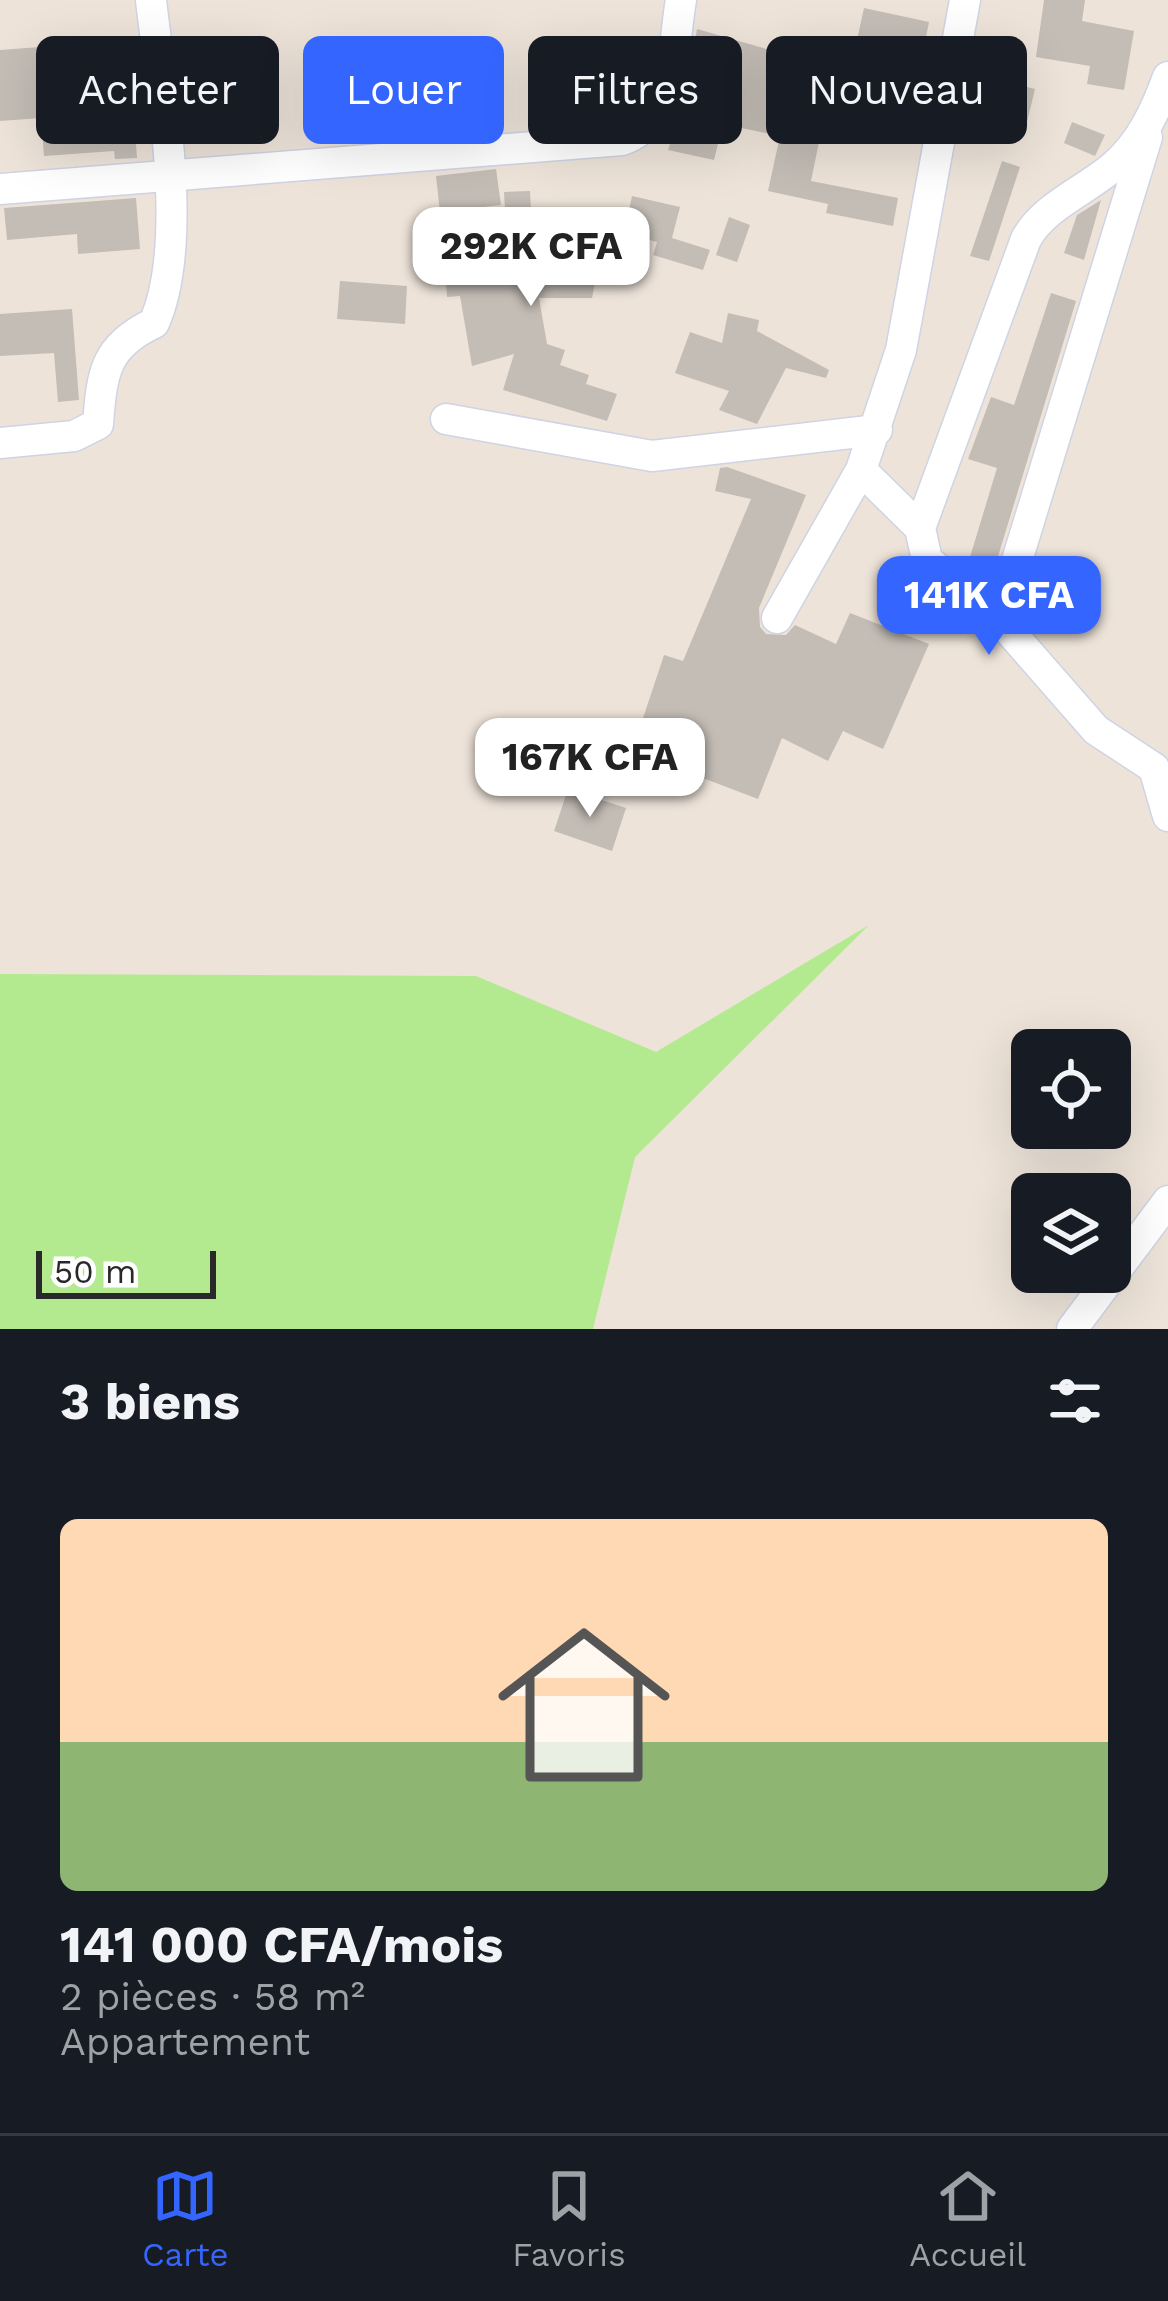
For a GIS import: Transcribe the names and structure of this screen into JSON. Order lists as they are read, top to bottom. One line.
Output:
{"scale_bar":"50 m","page":{"chip":["Acheter","Louer","Filtres","Nouveau"],"price":["292K CFA","141K CFA","167K CFA"],"scale":"50 m","heading":"3 biens","list":[{"name":"141 000 CFA/mois","note":"2 pièces · 58 m² · Appartement"}],"tabs":["Carte","Favoris","Accueil"]}}
